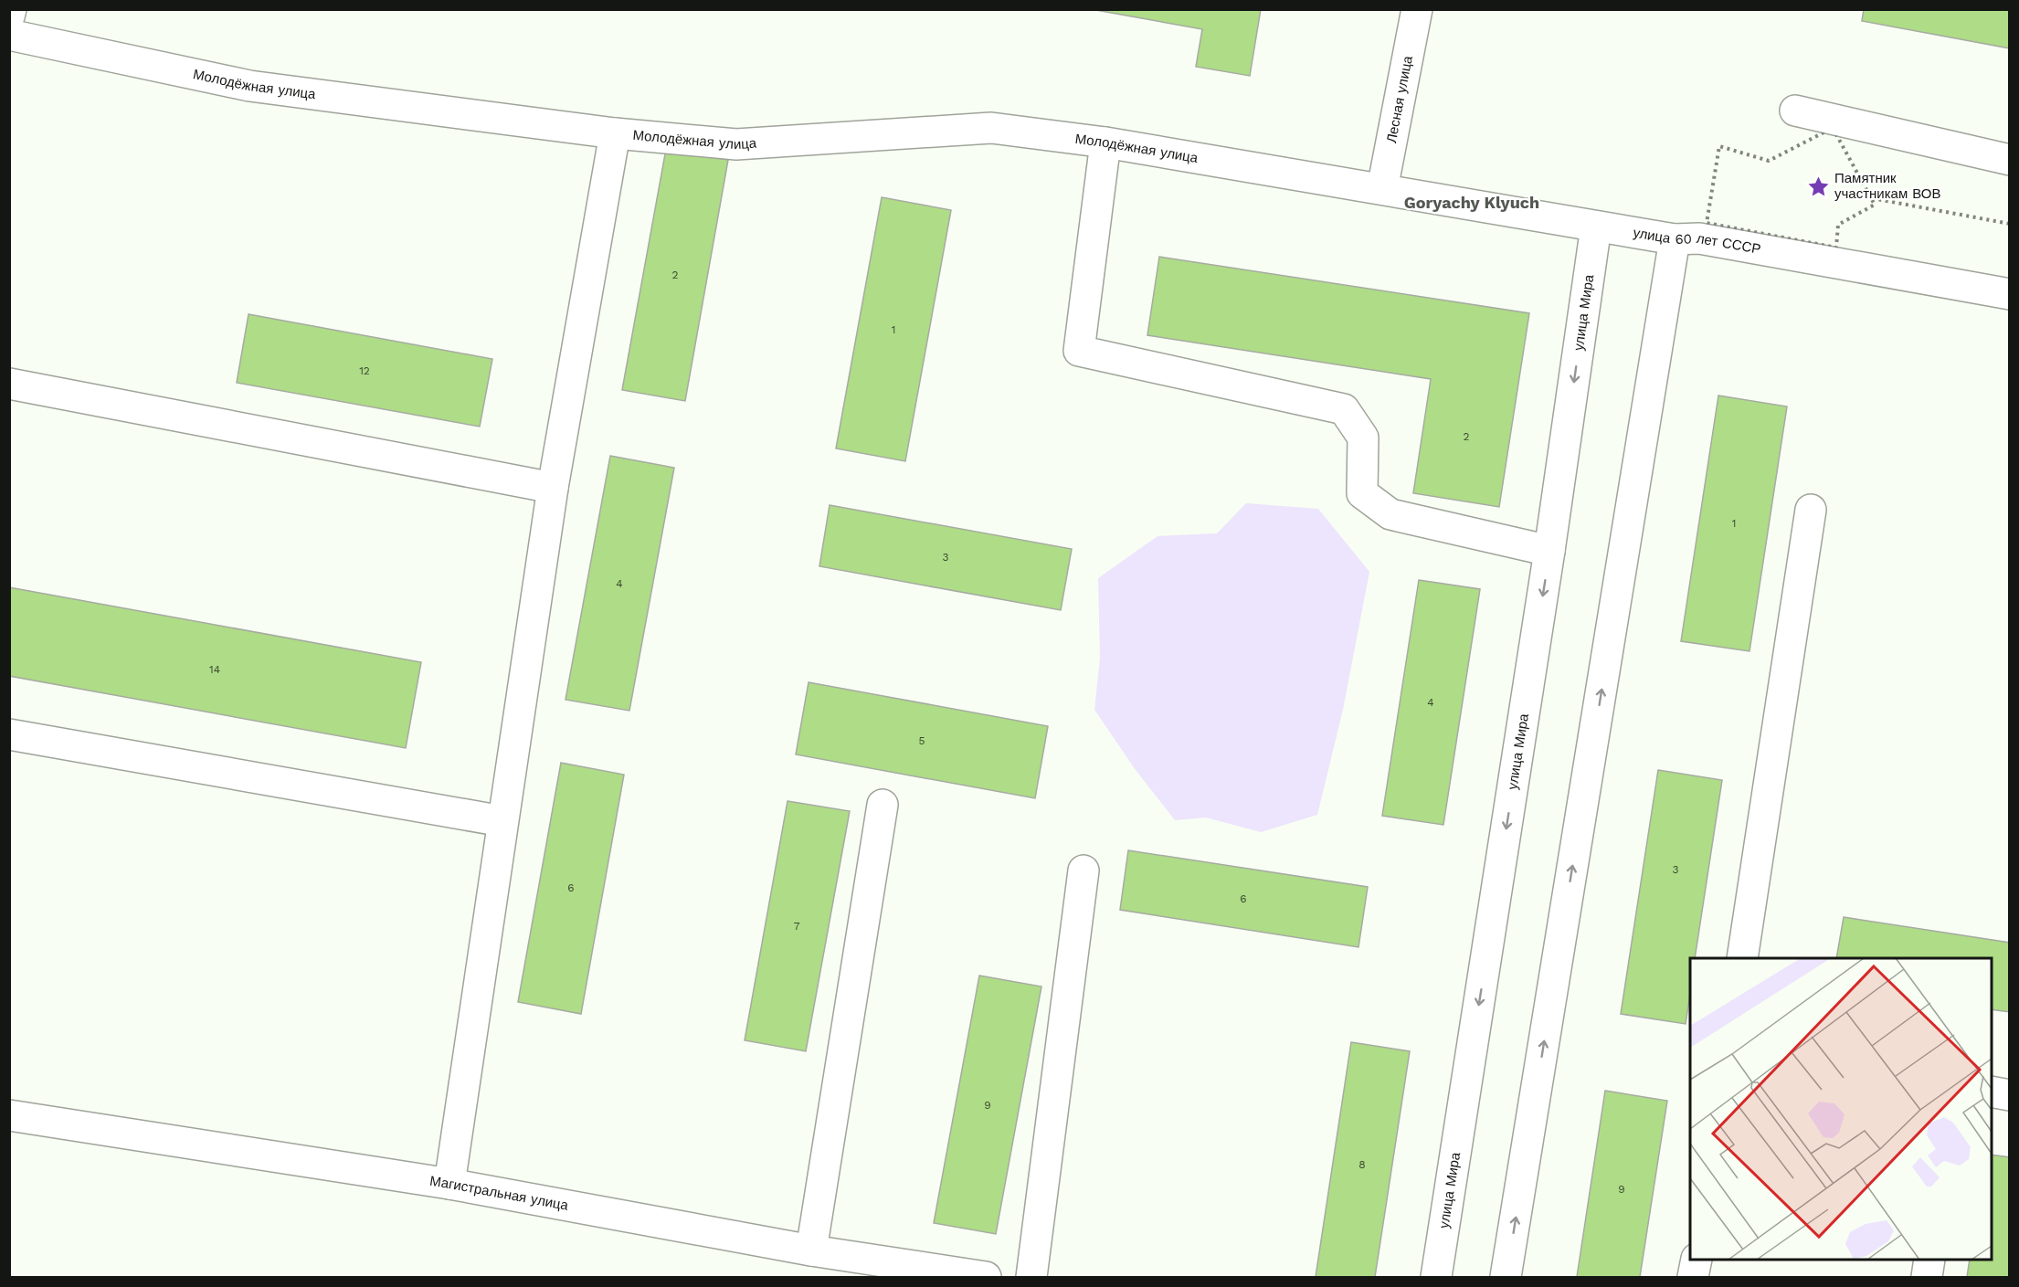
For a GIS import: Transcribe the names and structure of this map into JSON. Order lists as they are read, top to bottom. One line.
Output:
{"streets":{"street":["Молодёжная улица","Лесная улица","улица 60 лет СССР","улица Мира","Магистральная улица"]},"crossings":[["Молодёжная улица","Лесная улица"],["Молодёжная улица","улица 60 лет СССР"],["Лесная улица","улица 60 лет СССР"],["улица 60 лет СССР","улица Мира"]],"districts":["Goryachy Klyuch"],"places":{"place":["Памятник участникам ВОВ"]},"house_numbers":["2","1","12","2","1","3","4","14","4","5","3","6","6","7","9","8","9"]}
